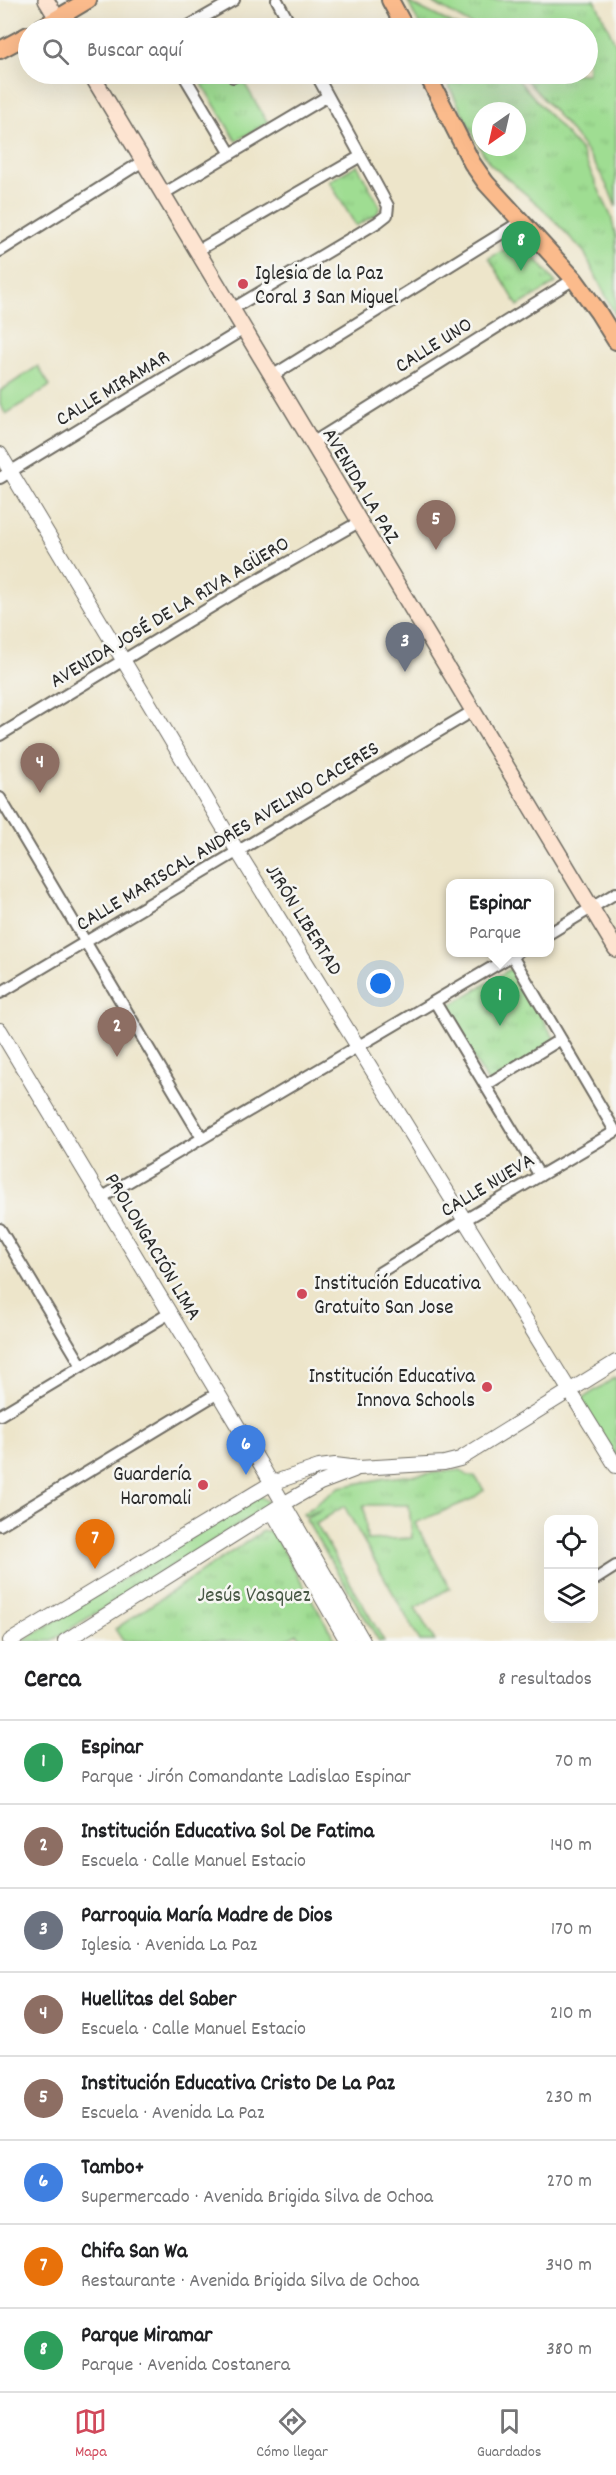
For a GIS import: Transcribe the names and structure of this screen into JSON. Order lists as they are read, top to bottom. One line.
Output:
{"streets":{"main road":["AVENIDA LA PAZ"],"street":["CALLE UNO","CALLE MIRAMAR","AVENIDA JOSÉ DE LA RIVA AGÜERO","CALLE MARISCAL ANDRES AVELINO CACERES","JIRÓN LIBERTAD","CALLE NUEVA","PROLONGACIÓN LIMA"]},"crossings":[["CALLE UNO","AVENIDA LA PAZ"],["CALLE MIRAMAR","AVENIDA LA PAZ"],["CALLE MIRAMAR","JIRÓN LIBERTAD"],["AVENIDA LA PAZ","AVENIDA JOSÉ DE LA RIVA AGÜERO"],["AVENIDA LA PAZ","CALLE MARISCAL ANDRES AVELINO CACERES"],["AVENIDA JOSÉ DE LA RIVA AGÜERO","JIRÓN LIBERTAD"],["CALLE MARISCAL ANDRES AVELINO CACERES","JIRÓN LIBERTAD"],["JIRÓN LIBERTAD","CALLE NUEVA"]],"parks":["Jesús Vasquez"],"places":["Iglesia de la Paz Coral 3 San Miguel","Institución Educativa Gratuito San Jose","Institución Educativa Innova Schools","Guardería Haromali"],"north":"bottom left","page":{"search":"Buscar aquí","pins":["8","5","3","4","1","2","6","7"],"popup":["Espinar","Parque"],"heading":["Cerca","8 resultados"],"list":[{"mark":"1","name":"Espinar","note":"Parque · Jirón Comandante Ladislao Espinar","value":"70 m"},{"mark":"2","name":"Institución Educativa Sol De Fatima","note":"Escuela · Calle Manuel Estacio","value":"140 m"},{"mark":"3","name":"Parroquia María Madre de Dios","note":"Iglesia · Avenida La Paz","value":"170 m"},{"mark":"4","name":"Huellitas del Saber","note":"Escuela · Calle Manuel Estacio","value":"210 m"},{"mark":"5","name":"Institución Educativa Cristo De La Paz","note":"Escuela · Avenida La Paz","value":"230 m"},{"mark":"6","name":"Tambo+","note":"Supermercado · Avenida Brigida Silva de Ochoa","value":"270 m"},{"mark":"7","name":"Chifa San Wa","note":"Restaurante · Avenida Brigida Silva de Ochoa","value":"340 m"},{"mark":"8","name":"Parque Miramar","note":"Parque · Avenida Costanera","value":"380 m"}],"nav":["Mapa","Cómo llegar","Guardados"]}}
